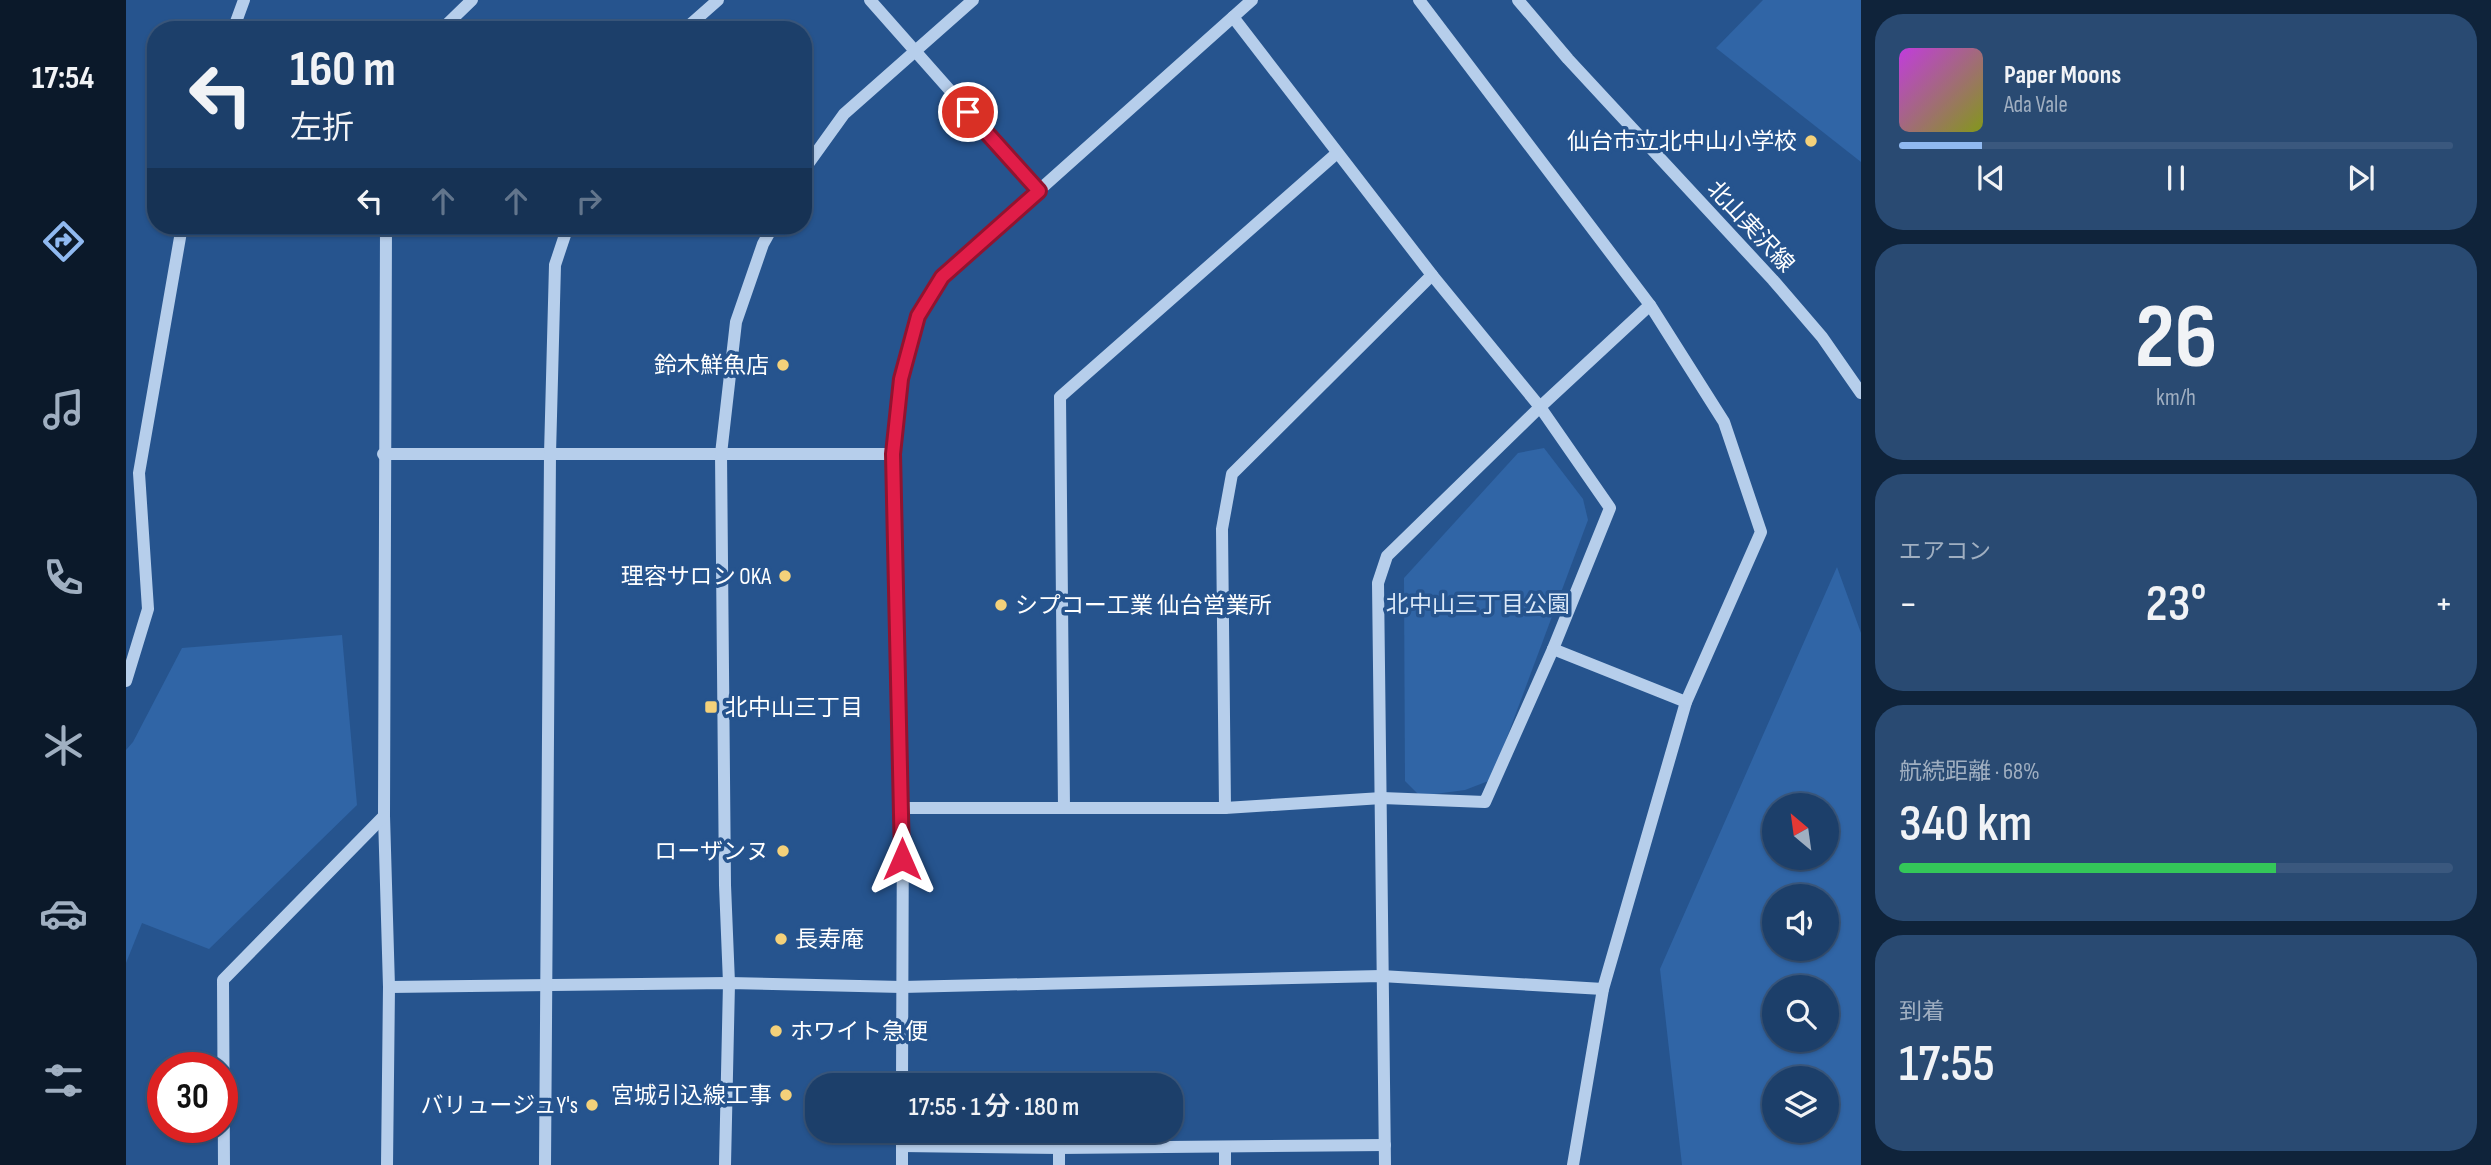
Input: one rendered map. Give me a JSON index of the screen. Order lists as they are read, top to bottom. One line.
{"streets":{"street":["北山実沢線"]},"parks":["北中山三丁目公園"],"places":{"other":["仙台市立北中山小学校","鈴木鮮魚店","理容サロン OKA","シプコー工業 仙台営業所","ローザンヌ","長寿庵","ホワイト急便","宮城引込線工事","バリュージュY's"],"transit":["北中山三丁目"]},"north":"top left","page":{"tabs":"17:54","turn":["160 m","左折"],"song":["Paper Moons","Ada Vale"],"tile":[["26","km/h"],"エアコン",["航続距離 · 68%","340 km"],["到着","17:55"]],"heat":["−","23°","+"],"limit":"30","trip":"17:55 · 1 分 · 180 m"}}
